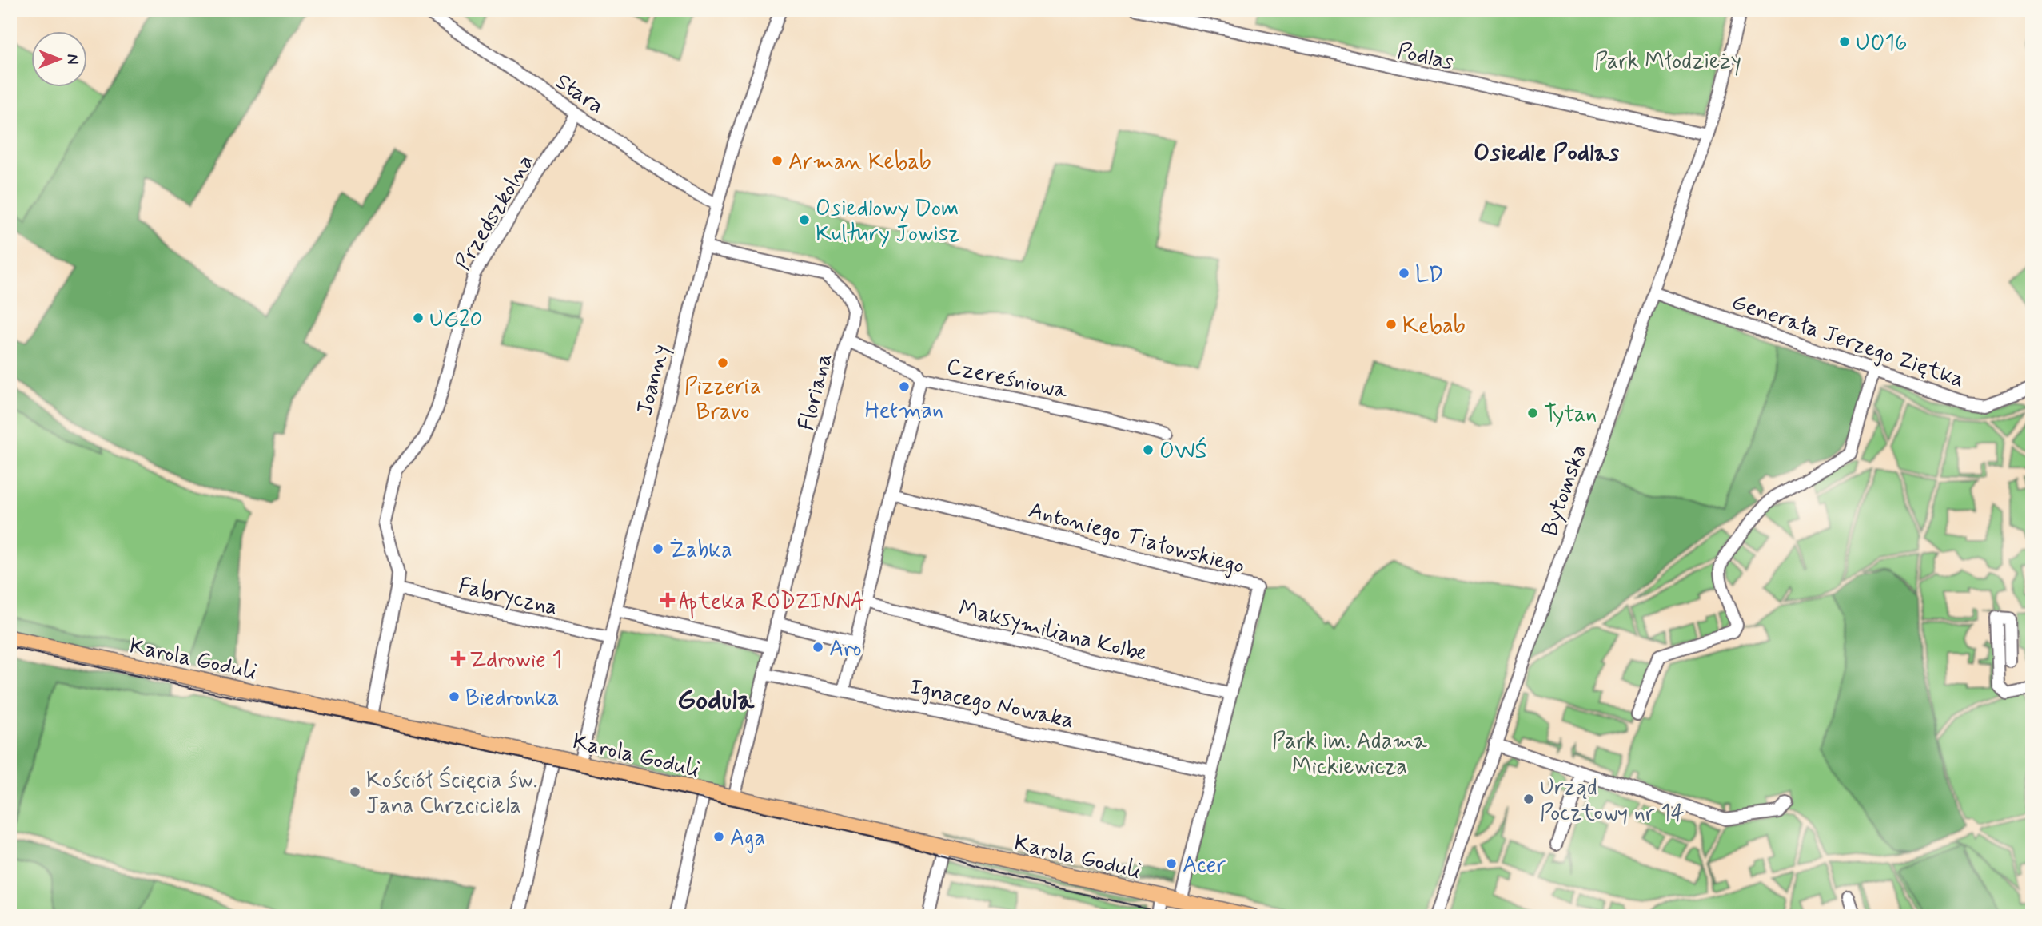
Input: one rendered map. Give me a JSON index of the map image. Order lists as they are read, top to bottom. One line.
{"streets":{"main road":["Karola Goduli"],"street":["Podlas","Stara","Przedszkolna","Generała Jerzego Ziętka","Czereśniowa","Joanny","Floriana","Bytomska","Antoniego Tiałowskiego","Fabryczna","Maksymiliana Kolbe","Ignacego Nowaka"]},"crossings":[["Podlas","Bytomska"],["Stara","Przedszkolna"],["Stara","Joanny"],["Przedszkolna","Fabryczna"],["Przedszkolna","Karola Goduli"],["Generała Jerzego Ziętka","Bytomska"],["Czereśniowa","Floriana"],["Joanny","Floriana"],["Joanny","Fabryczna"],["Joanny","Karola Goduli"],["Floriana","Karola Goduli"],["Floriana","Ignacego Nowaka"],["Antoniego Tiałowskiego","Maksymiliana Kolbe"],["Antoniego Tiałowskiego","Karola Goduli"],["Antoniego Tiałowskiego","Ignacego Nowaka"]],"districts":["Osiedle Podlas","Godula"],"parks":["Park Młodzieży","Park im. Adama Mickiewicza"],"places":{"other":["UO16","Arman Kebab","Osiedlowy Dom Kultury Jowisz","LD","UG20","Kebab","Pizzeria Bravo","Hetman","Tytan","OWŚ","Żabka","Aro","Biedronka","Kościół Ścięcia św. Jana Chrzciciela","Urząd Pocztowy nr 14","Aga","Acer"],"health":["Apteka RODZINNA","Zdrowie 1"]},"north":"right"}
